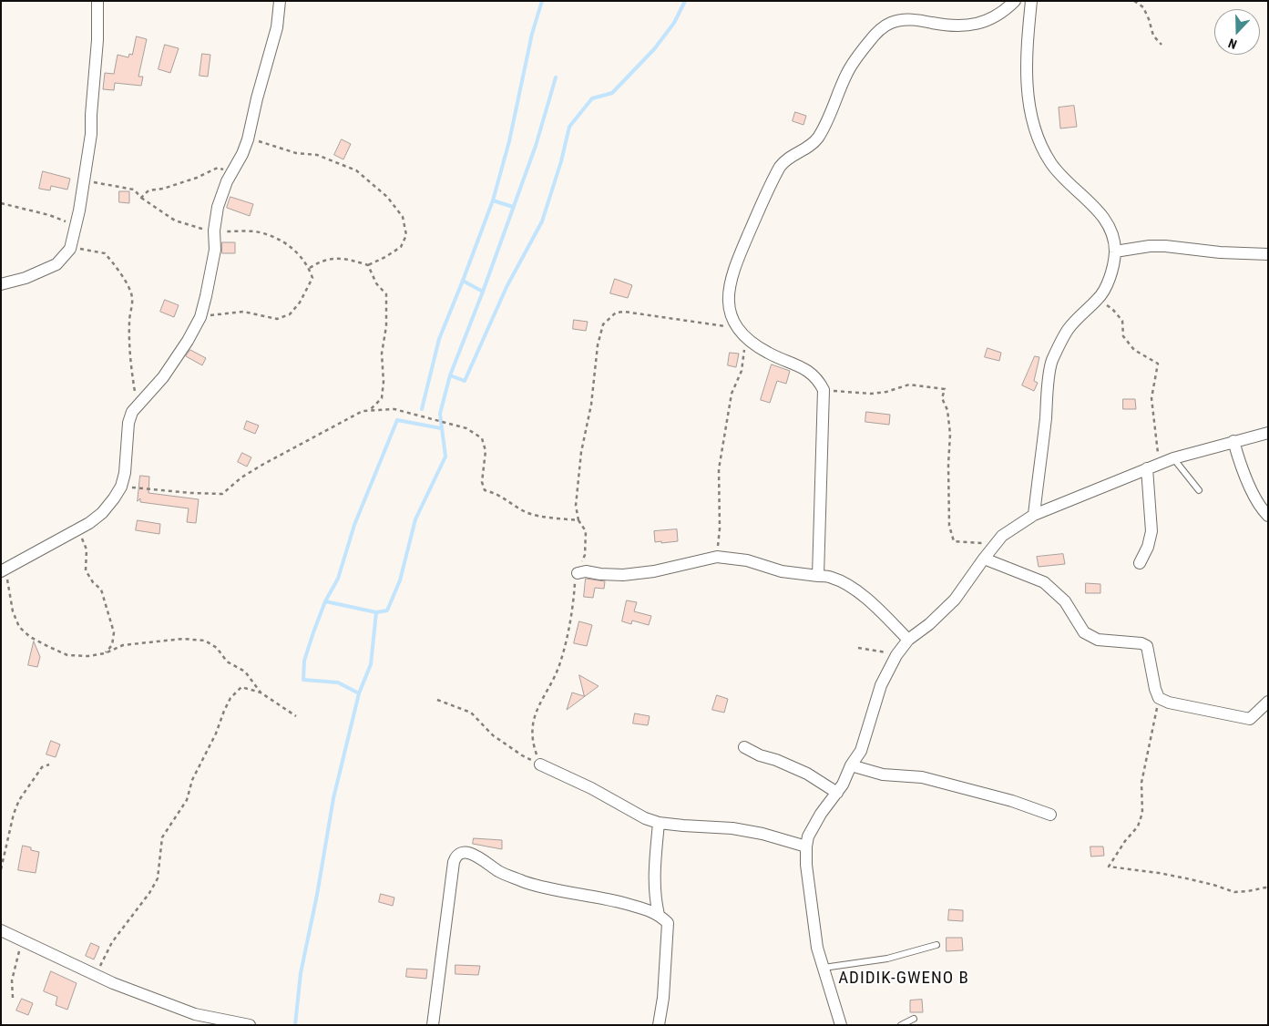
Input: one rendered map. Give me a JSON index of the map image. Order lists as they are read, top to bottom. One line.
{"districts":["ADIDIK-GWENO B"],"north":"bottom"}
